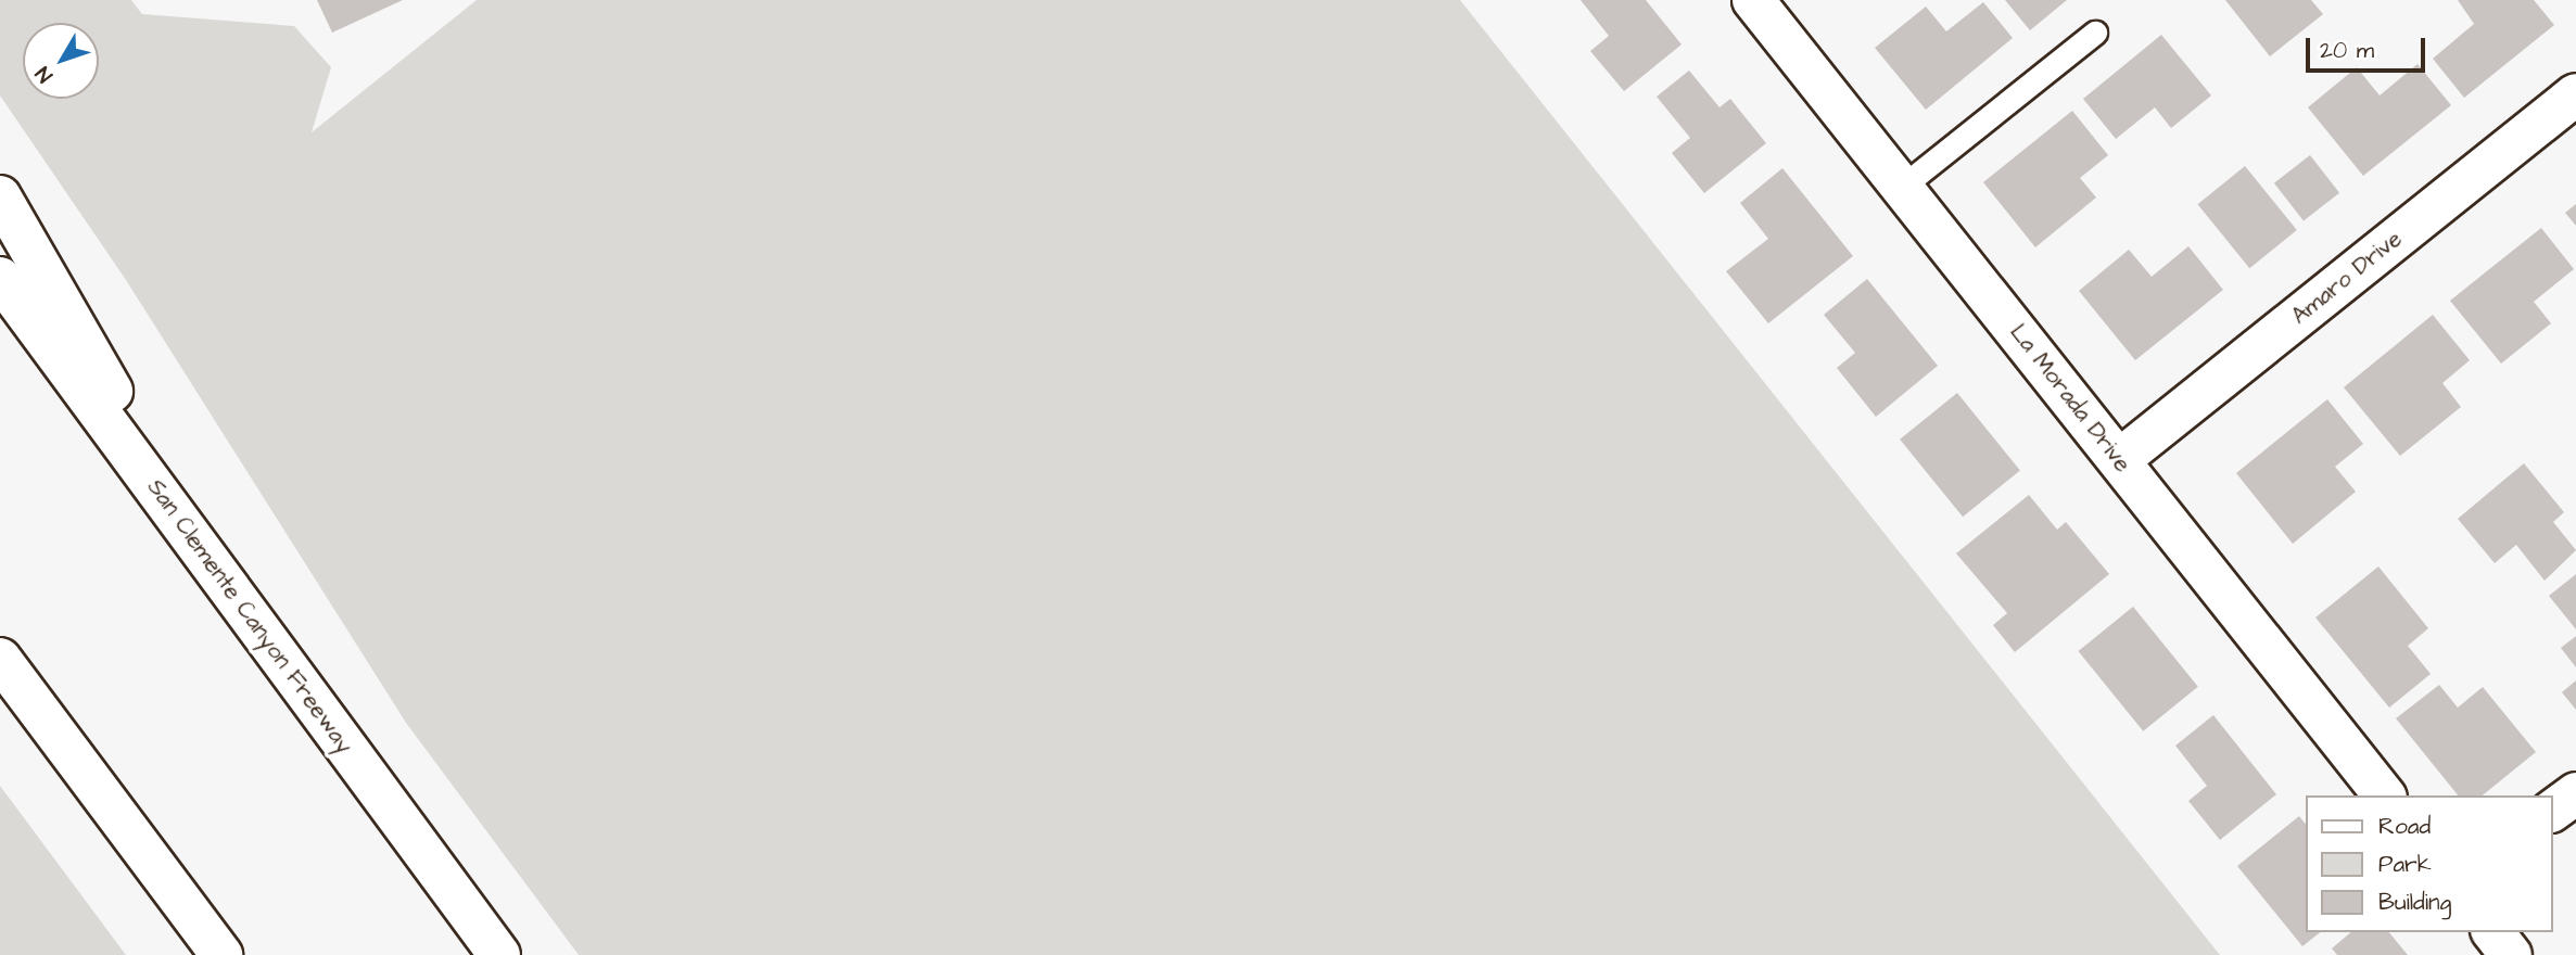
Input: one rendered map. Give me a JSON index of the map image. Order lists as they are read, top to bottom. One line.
{"streets":{"main road":["Amaro Drive","La Morada Drive","San Clemente Canyon Freeway"]},"crossings":[["Amaro Drive","La Morada Drive"]],"legend":["Road","Park","Building"],"scale_bar":"20 m","north":"bottom left"}
